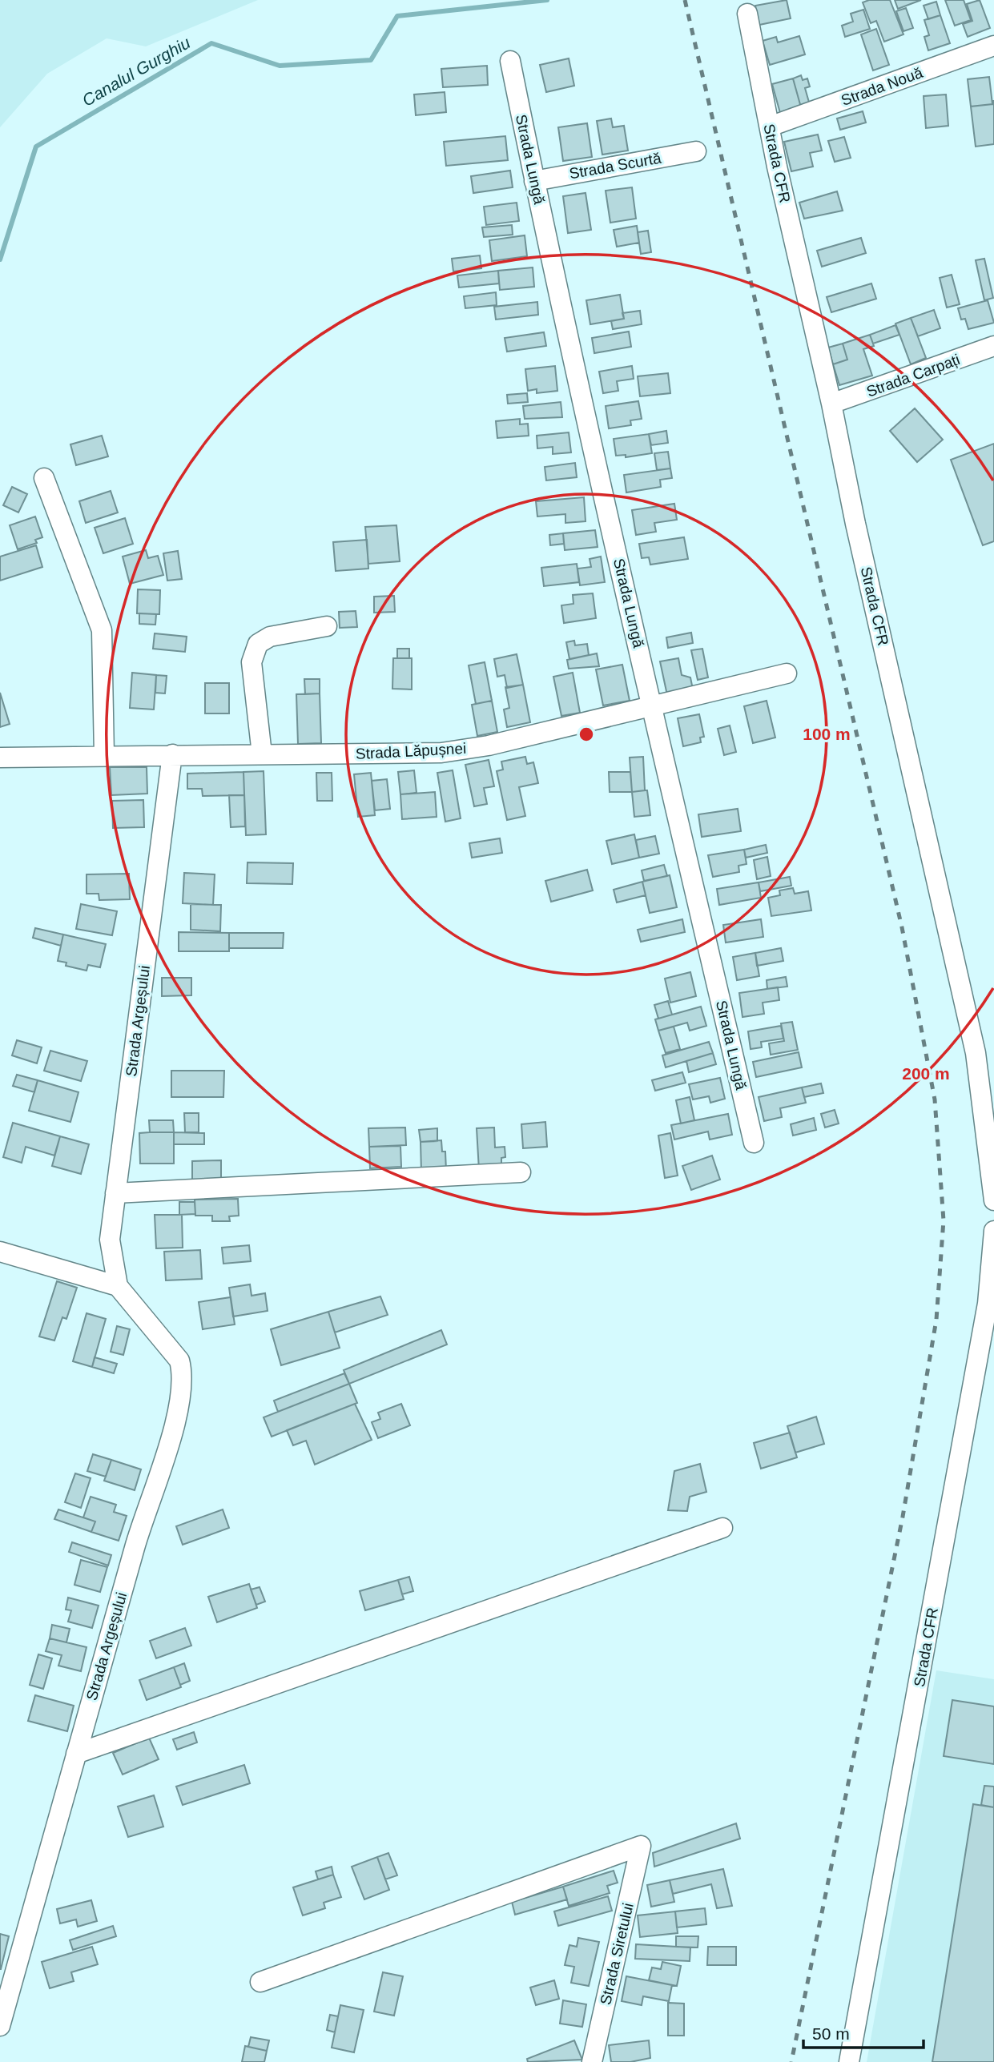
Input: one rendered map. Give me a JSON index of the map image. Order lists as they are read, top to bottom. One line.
{"streets":{"street":["Strada Nouă","Strada Lungă","Strada CFR","Strada Scurtă","Strada Carpați","Strada Lăpușnei","Strada Argeșului","Strada Siretului"]},"crossings":[["Strada Nouă","Strada CFR"],["Strada Lungă","Strada Scurtă"],["Strada Lungă","Strada Lăpușnei"],["Strada CFR","Strada Carpați"],["Strada Lăpușnei","Strada Argeșului"]],"water":["Canalul Gurghiu"],"scale_bar":"50 m","rings":["100 m","200 m"]}
